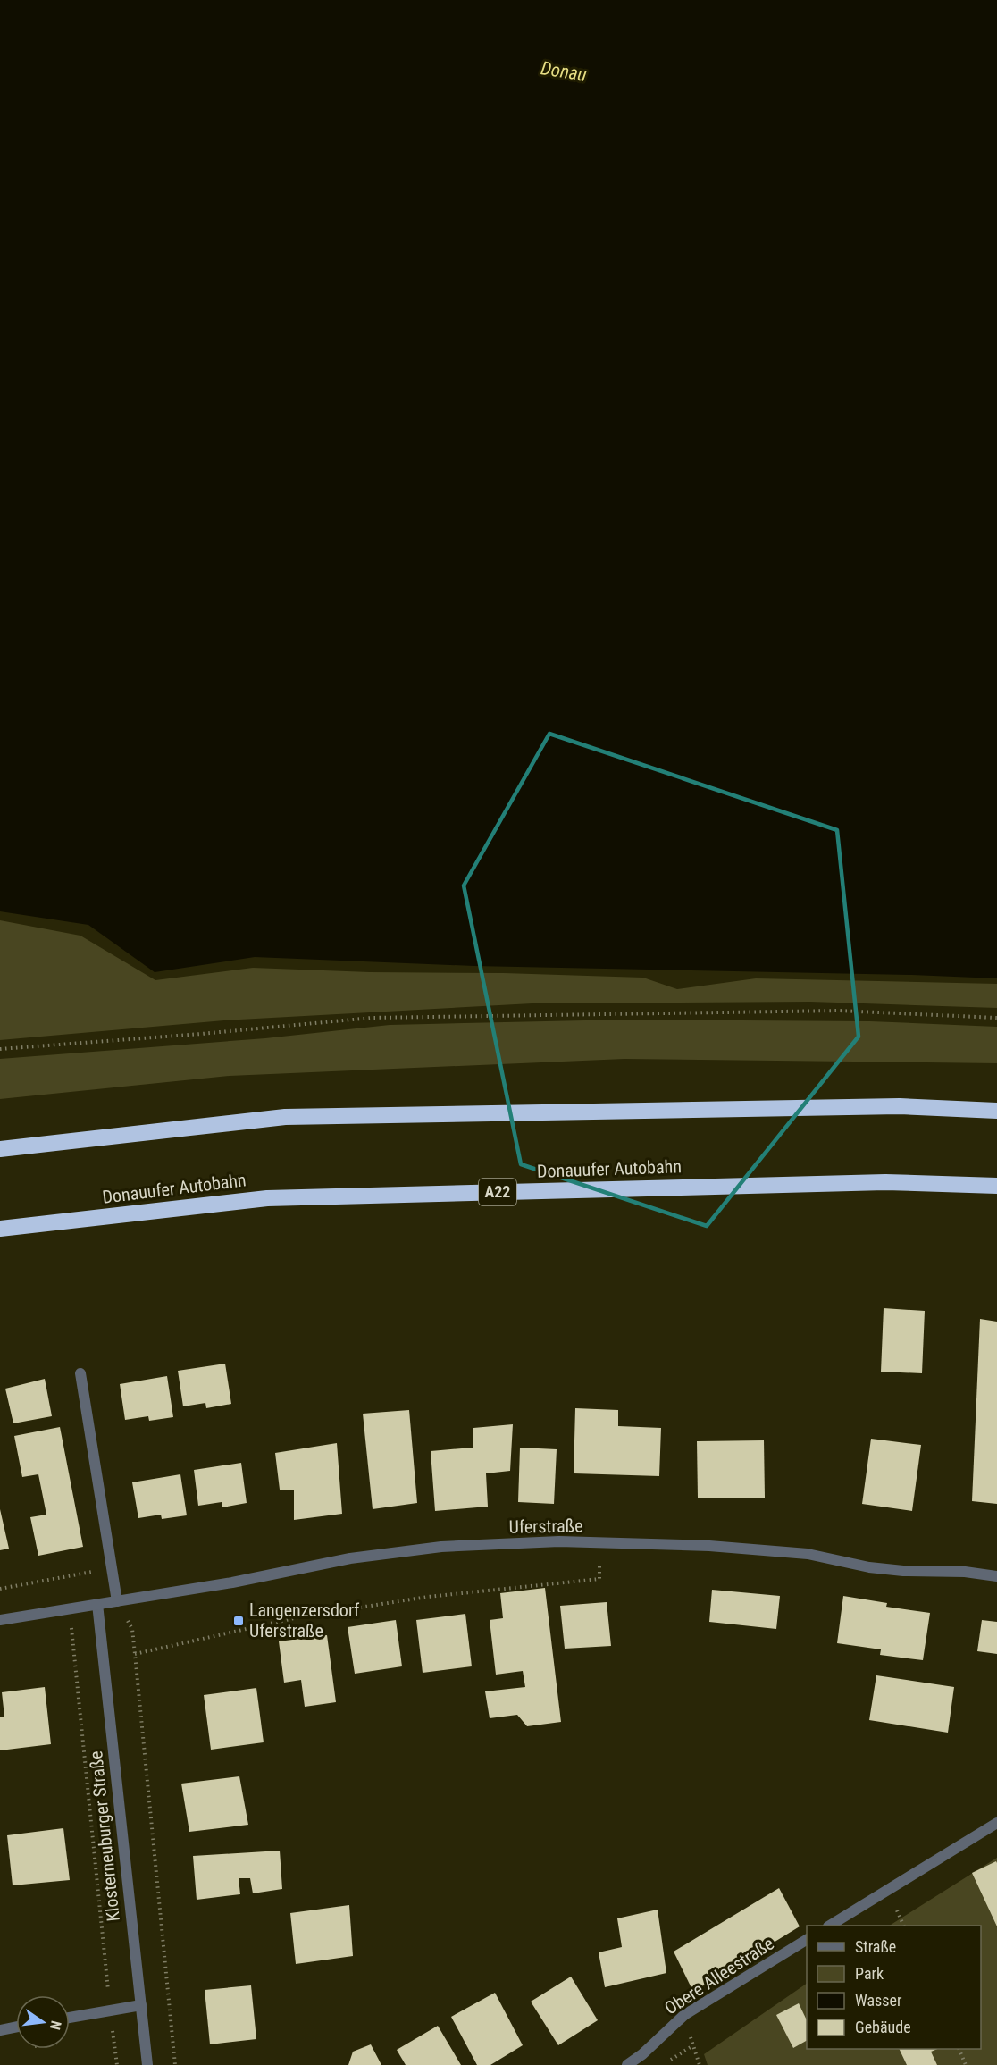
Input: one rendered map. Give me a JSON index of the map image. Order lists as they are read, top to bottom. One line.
{"streets":{"highway":["Donauufer Autobahn","A22"],"street":["Uferstraße","Klosterneuburger Straße","Obere Alleestraße"]},"crossings":[["Uferstraße","Klosterneuburger Straße"]],"water":["Donau"],"places":{"transit":["Langenzersdorf Uferstraße"]},"legend":["Straße","Park","Wasser","Gebäude"],"north":"right"}
